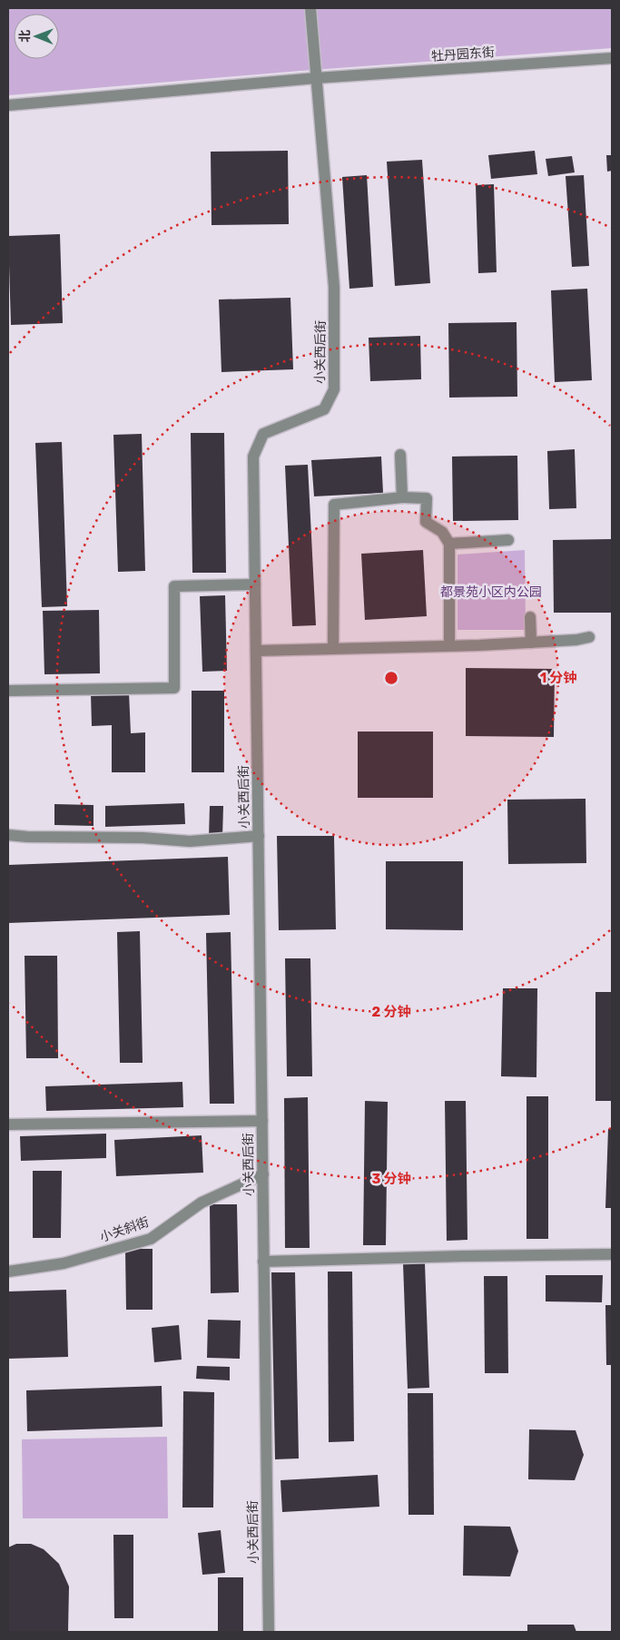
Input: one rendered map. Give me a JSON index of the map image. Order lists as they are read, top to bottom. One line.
{"streets":{"street":["牡丹园东街","小关西后街","小关斜街"]},"crossings":[["牡丹园东街","小关西后街"],["小关西后街","小关斜街"]],"parks":["都景苑小区内公园"],"north":"left","rings":["1 分钟","2 分钟","3 分钟"]}
